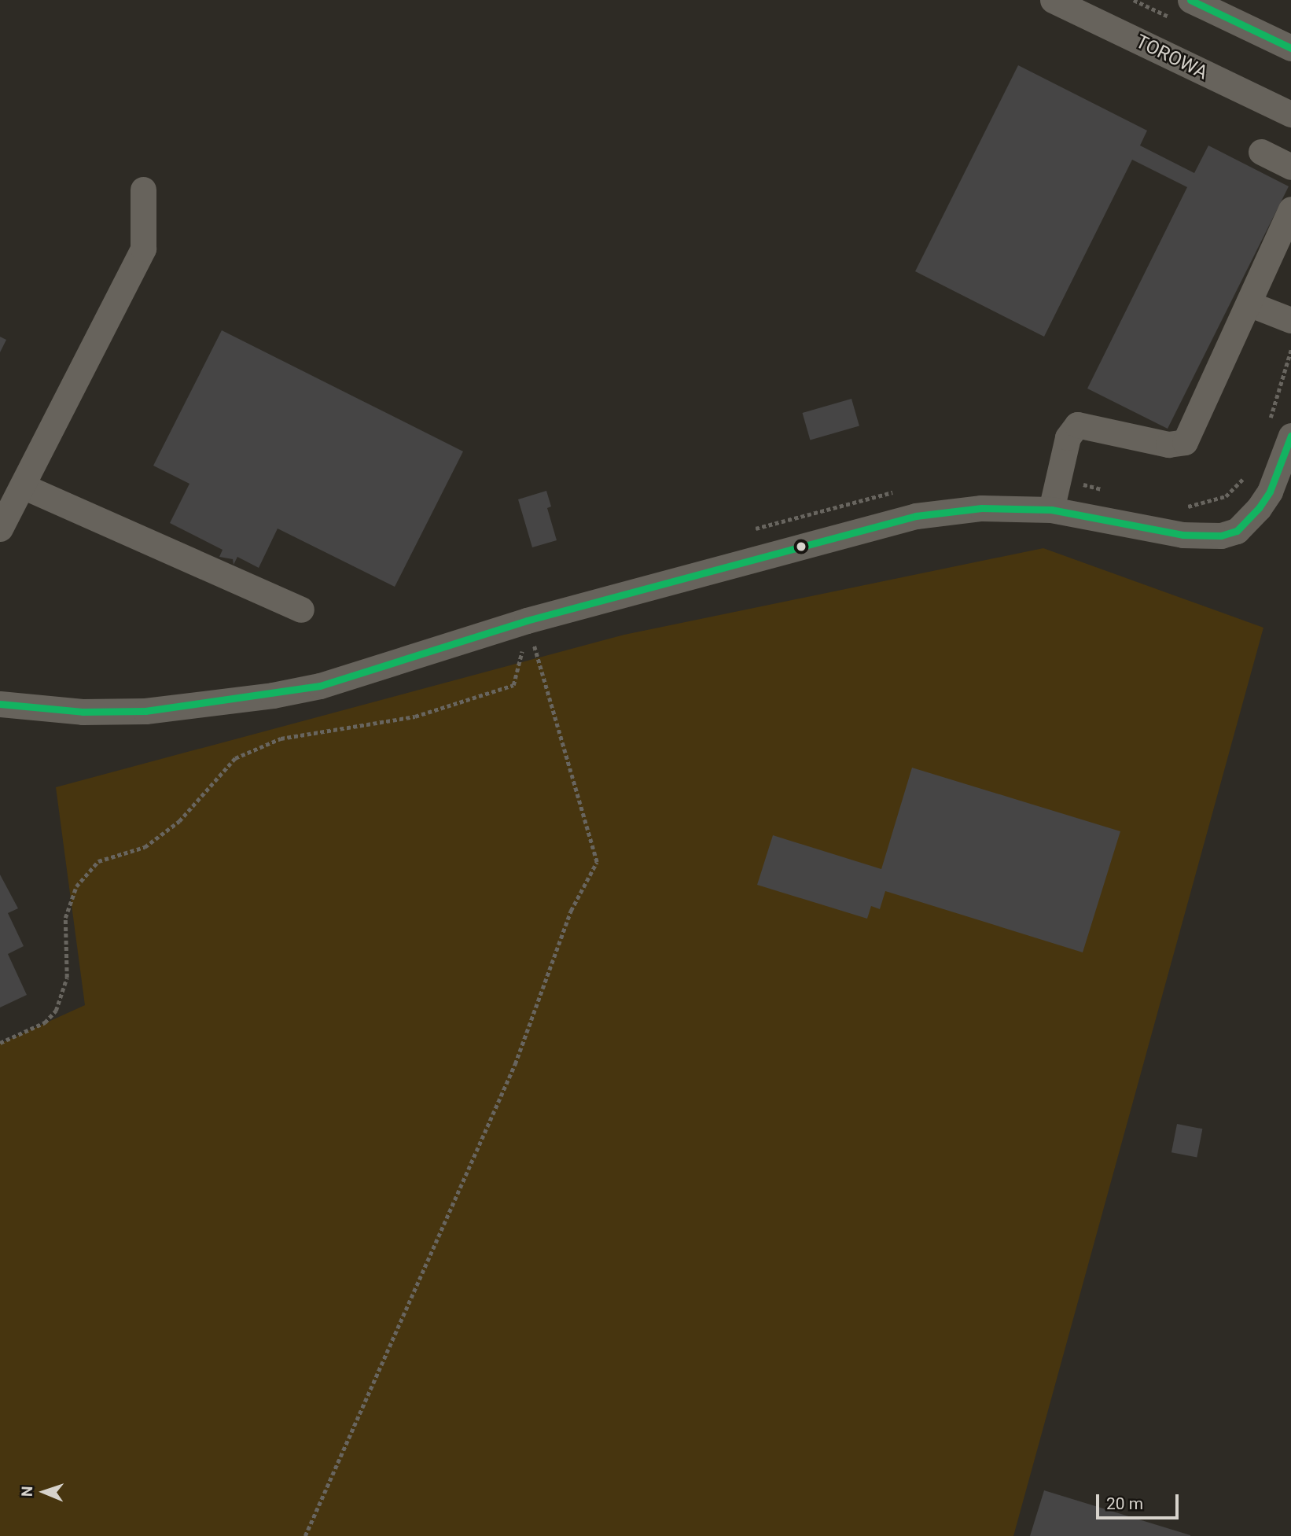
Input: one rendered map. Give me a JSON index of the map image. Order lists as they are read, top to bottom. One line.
{"streets":{"street":["TOROWA"]},"scale_bar":"20 m","north":"left"}
